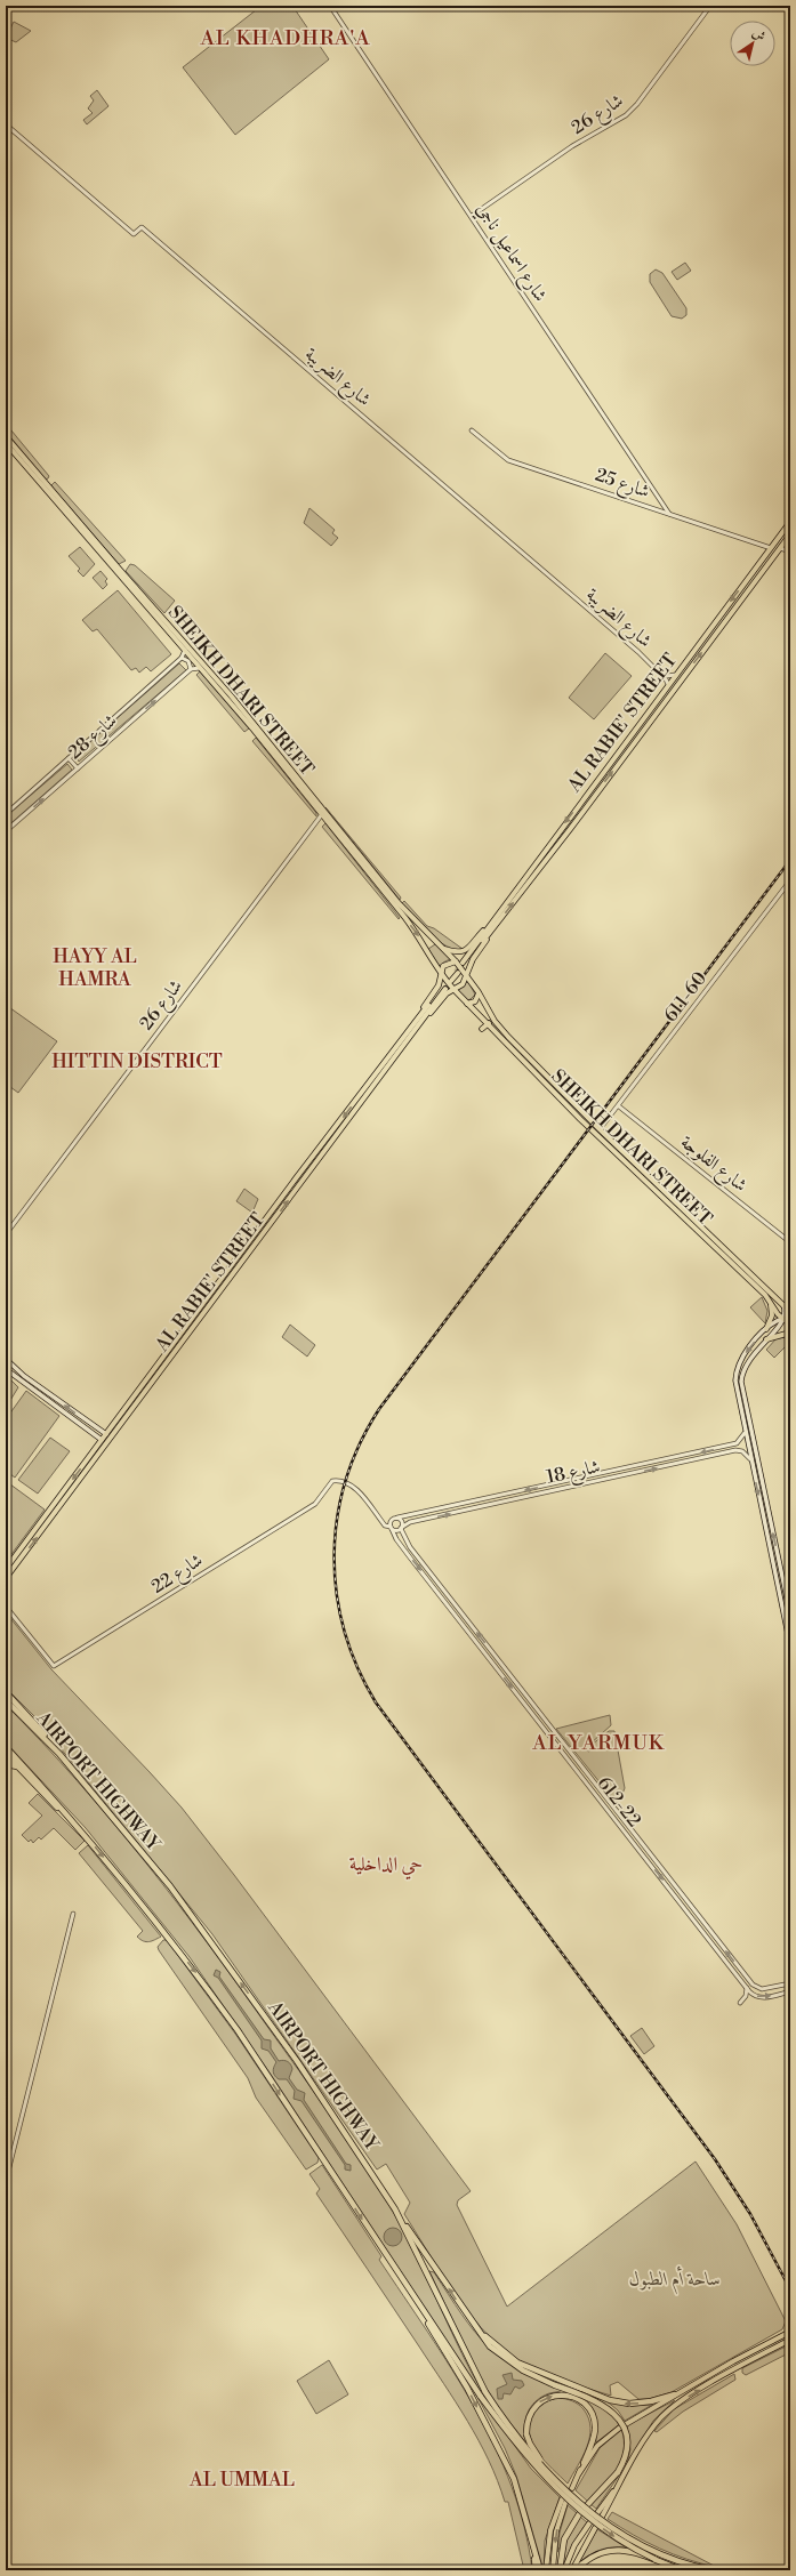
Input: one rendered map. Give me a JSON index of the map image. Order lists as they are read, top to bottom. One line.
{"streets":{"highway":["AIRPORT HIGHWAY"],"main road":["SHEIKH DHARI STREET","AL RABIE' STREET"],"street":["شارع 26","شارع اسماعيل ناجي","شارع الضريبة","شارع 25","شارع 28","611-60","شارع الفلوجة","شارع 18","شارع 22","612-22"]},"crossings":[["شارع 26","شارع اسماعيل ناجي"],["شارع 26","SHEIKH DHARI STREET"],["شارع اسماعيل ناجي","شارع 25"],["شارع الضريبة","AL RABIE' STREET"],["شارع 25","AL RABIE' STREET"],["SHEIKH DHARI STREET","شارع 28"],["SHEIKH DHARI STREET","611-60"],["611-60","شارع الفلوجة"],["شارع 18","612-22"],["شارع 22","612-22"]],"districts":["AL KHADHRA'A","HAYY AL HAMRA","HITTIN DISTRICT","AL YARMUK","حي الداخلية","AL UMMAL"],"parks":["ساحة أم الطبول"],"north":"top right"}
